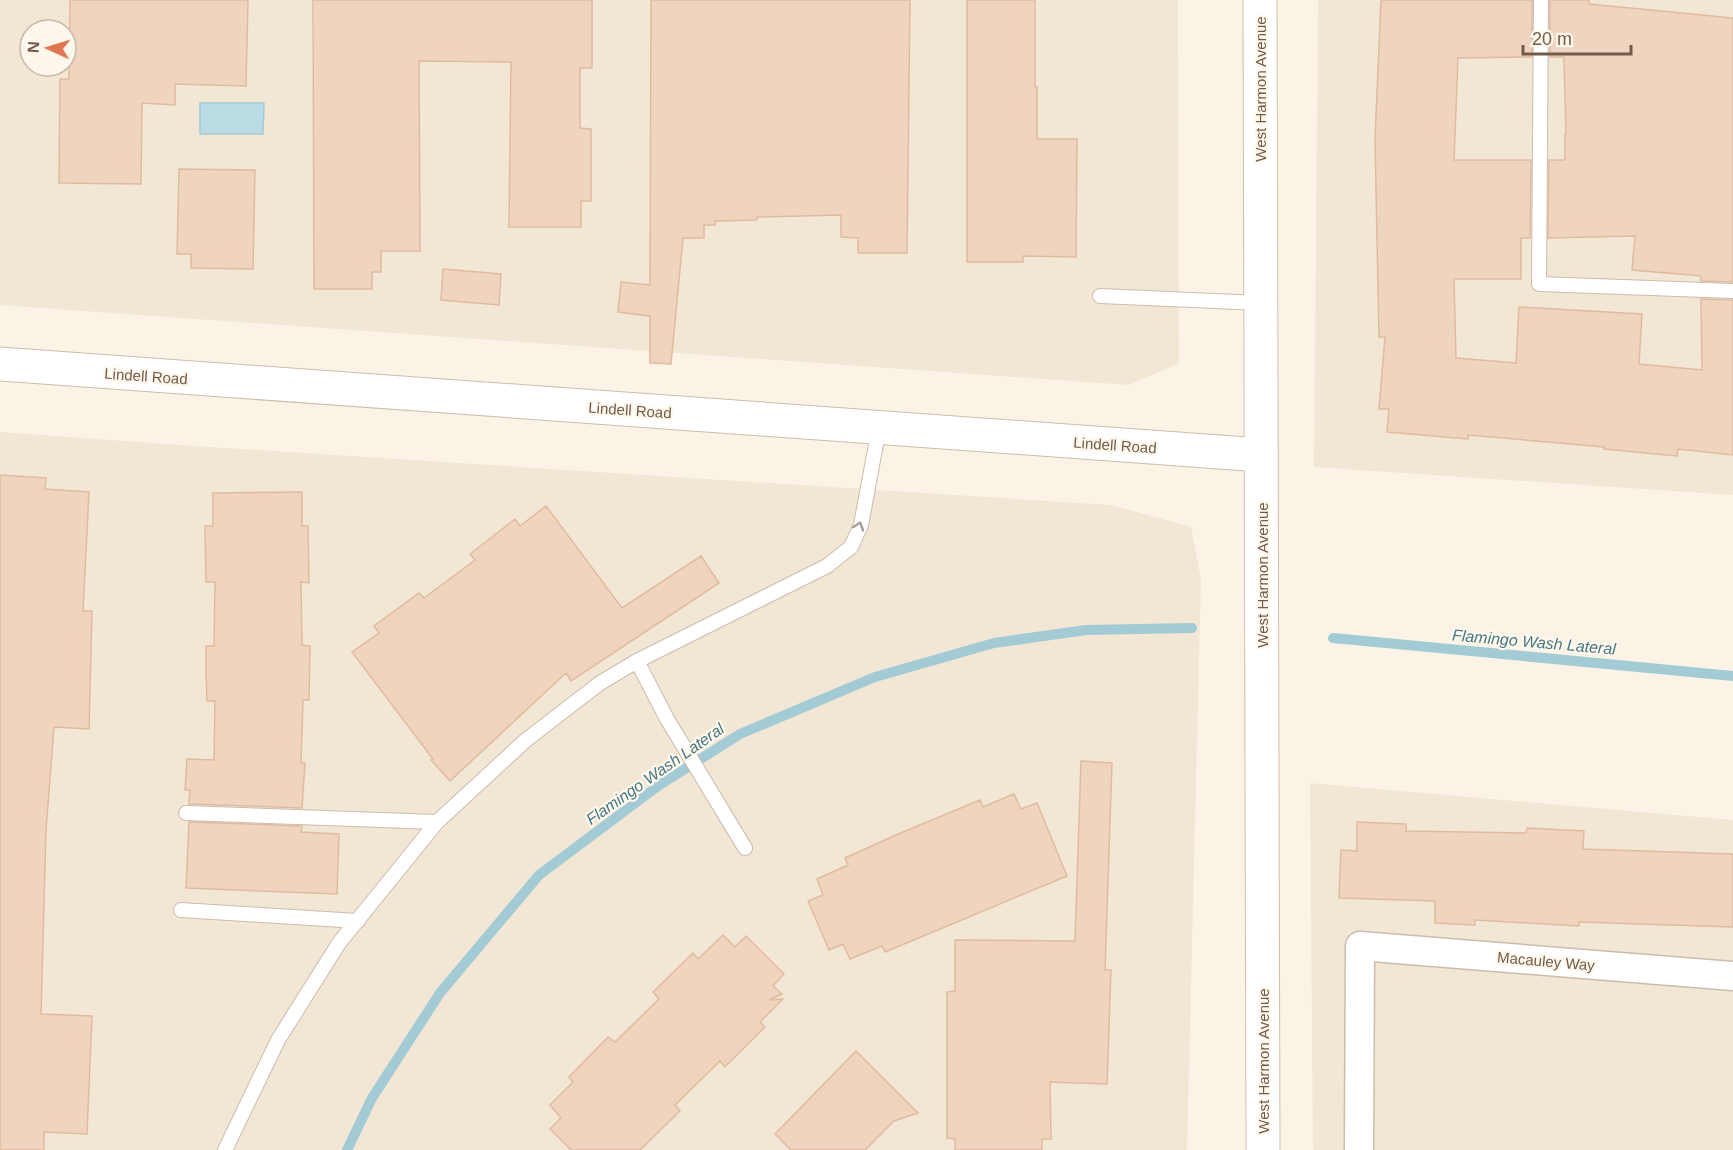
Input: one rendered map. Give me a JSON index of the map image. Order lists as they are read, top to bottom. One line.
{"streets":{"street":["West Harmon Avenue","Lindell Road","Macauley Way"]},"crossings":[["West Harmon Avenue","Lindell Road"]],"water":["Flamingo Wash Lateral"],"scale_bar":"20 m","north":"left"}
